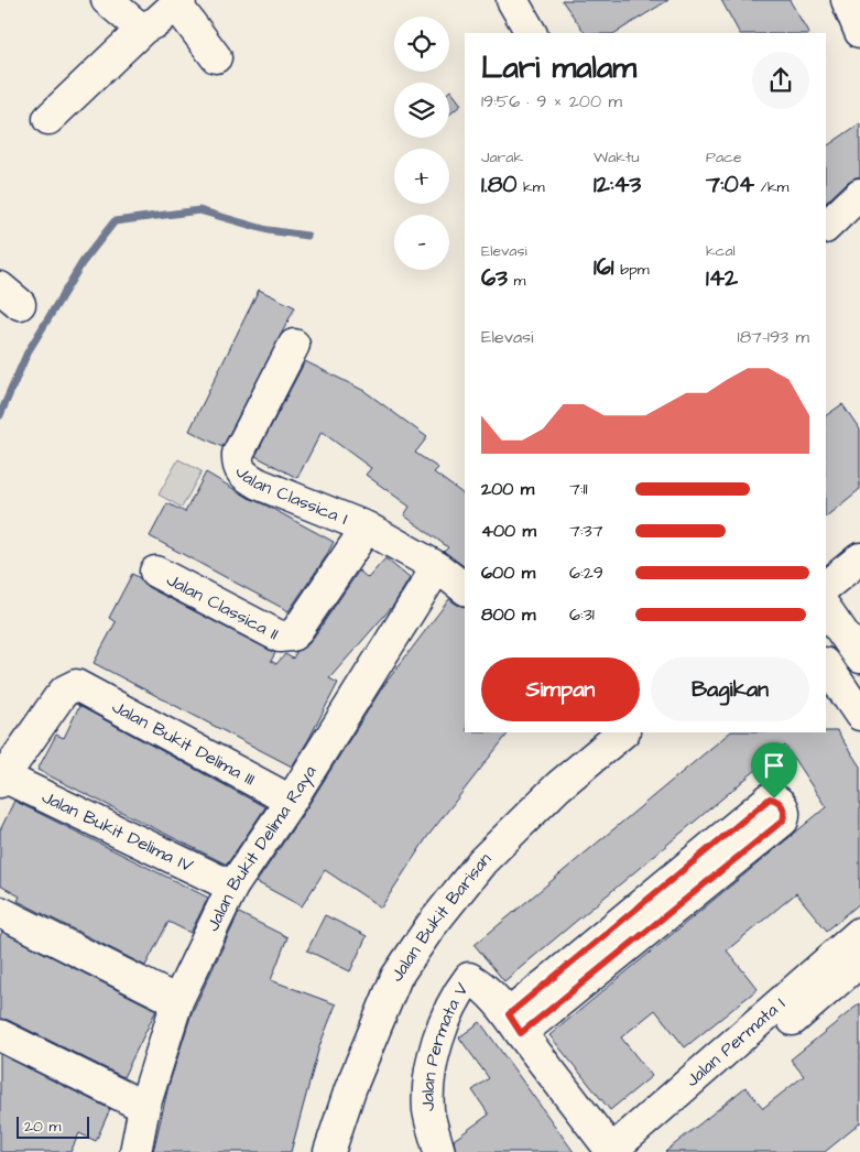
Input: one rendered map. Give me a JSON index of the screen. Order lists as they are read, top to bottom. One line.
{"streets":{"street":["Jalan Classica I","Jalan Classica II","Jalan Bukit Delima III","Jalan Bukit Delima IV","Jalan Bukit Delima Raya","Jalan Bukit Barisan","Jalan Permata I","Jalan Permata V"]},"crossings":[["Jalan Classica I","Jalan Classica II"],["Jalan Classica I","Jalan Bukit Delima Raya"],["Jalan Bukit Delima III","Jalan Bukit Delima IV"],["Jalan Bukit Delima III","Jalan Bukit Delima Raya"],["Jalan Bukit Delima IV","Jalan Bukit Delima Raya"]],"scale_bar":"20 m","page":{"map_buttons":["+","−"],"heading":["Lari malam","19:56 · 9 × 200 m"],"stats":[["Jarak","1.80 km"],["Waktu","12:43"],["Pace","7:04 /km"],["Elevasi","63 m"],["161 bpm"],["kcal","142"]],"chart":["Elevasi","187–193 m"],"list":[{"name":"200 m","note":"7:11"},{"name":"400 m","note":"7:37"},{"name":"600 m","note":"6:29"},{"name":"800 m","note":"6:31"}],"buttons":["Simpan","Bagikan"],"scale":"20 m"}}
